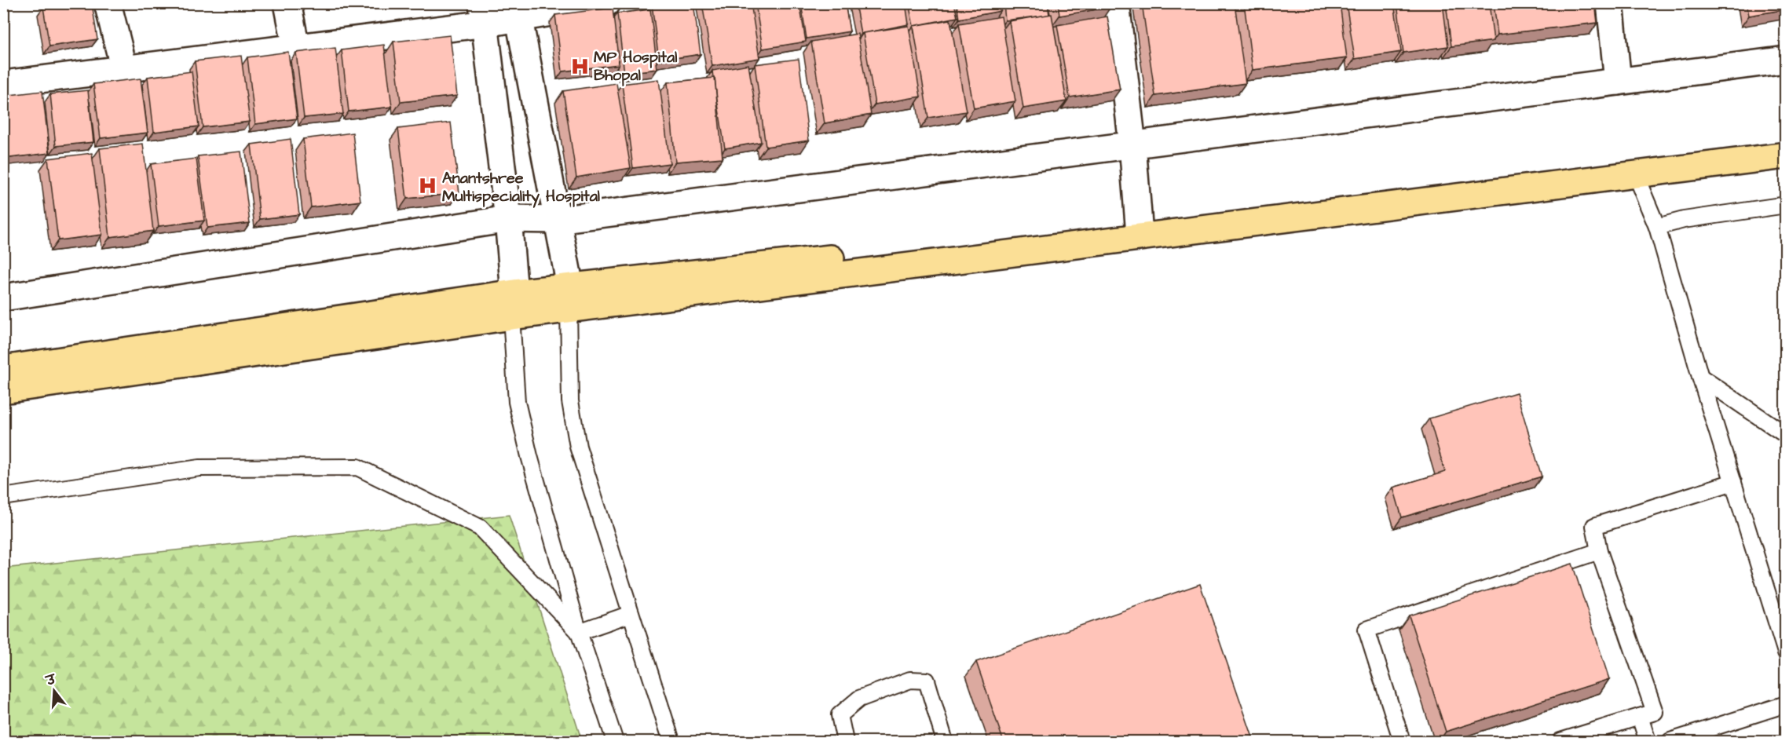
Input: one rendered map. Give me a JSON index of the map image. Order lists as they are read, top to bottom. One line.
{"places":{"hospital":["MP Hospital Bhopal","Anantshree Multispeciality Hospital"]},"north":"top"}
